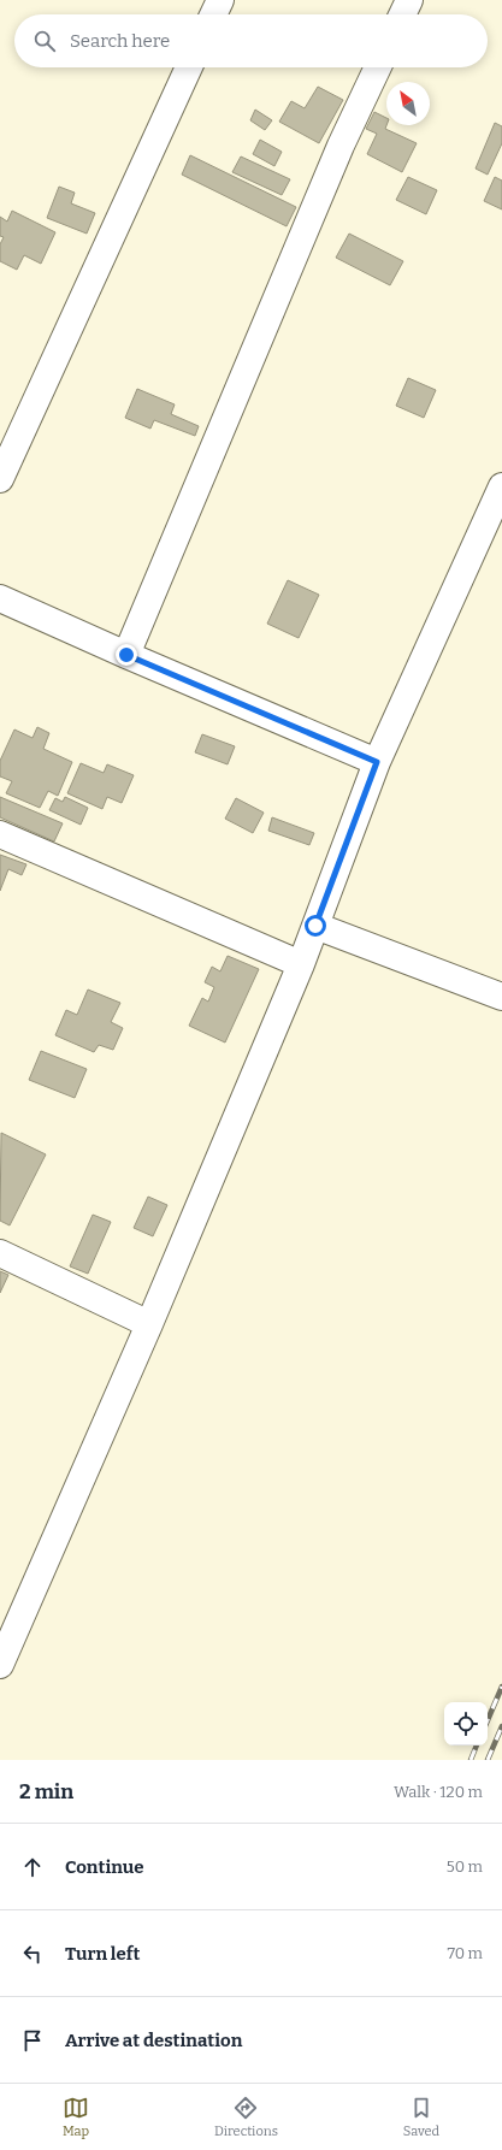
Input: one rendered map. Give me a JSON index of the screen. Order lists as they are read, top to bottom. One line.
{"north":"top left","page":{"search":"Search here","heading":["2 min","Walk · 120 m"],"list":[["Continue","50 m"],["Turn left","70 m"],"Arrive at destination"],"nav":["Map","Directions","Saved"]}}
